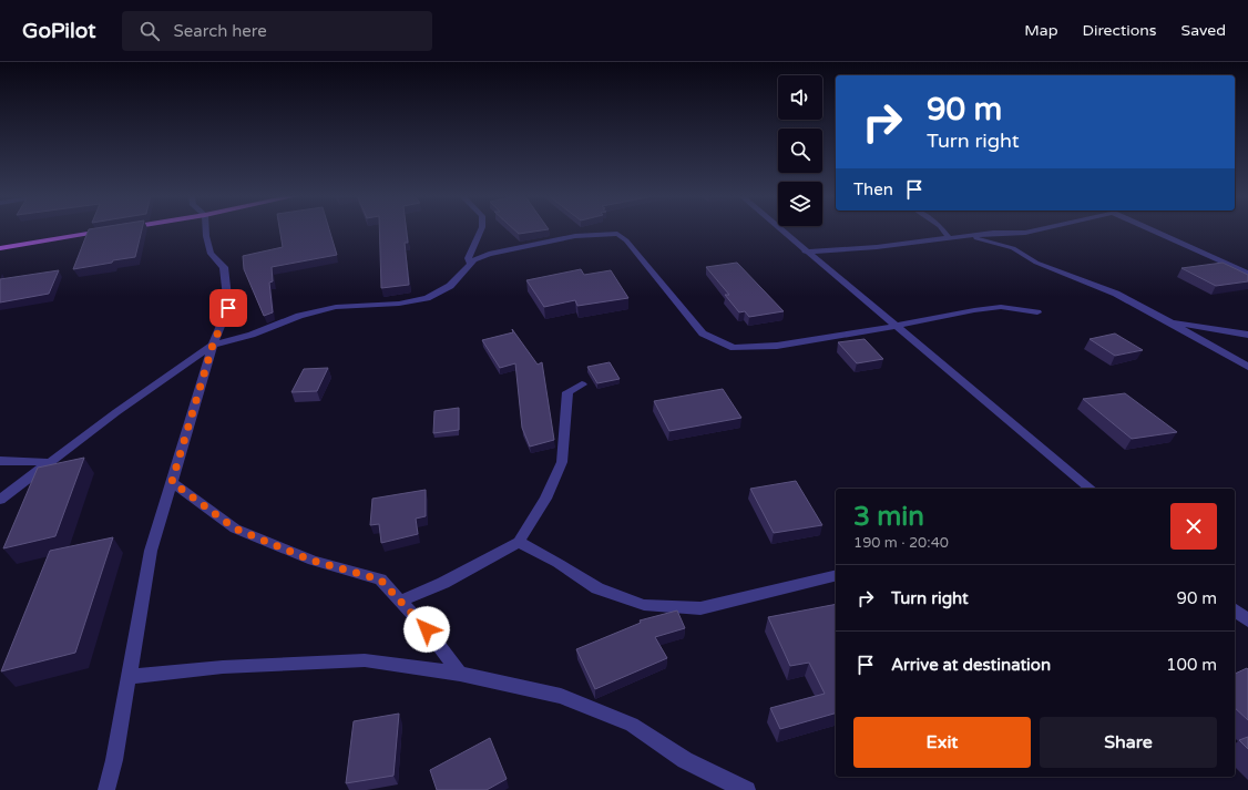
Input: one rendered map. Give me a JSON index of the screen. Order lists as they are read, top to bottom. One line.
{"page":{"header":"GoPilot","search":"Search here","nav":["Map","Directions","Saved"],"turn":["90 m","Turn right"],"then":"Then","heading":["3 min","190 m · 20:40"],"list":[{"name":"Turn right","value":"90 m"},{"name":"Arrive at destination","value":"100 m"}],"buttons":["Exit","Share"]}}
